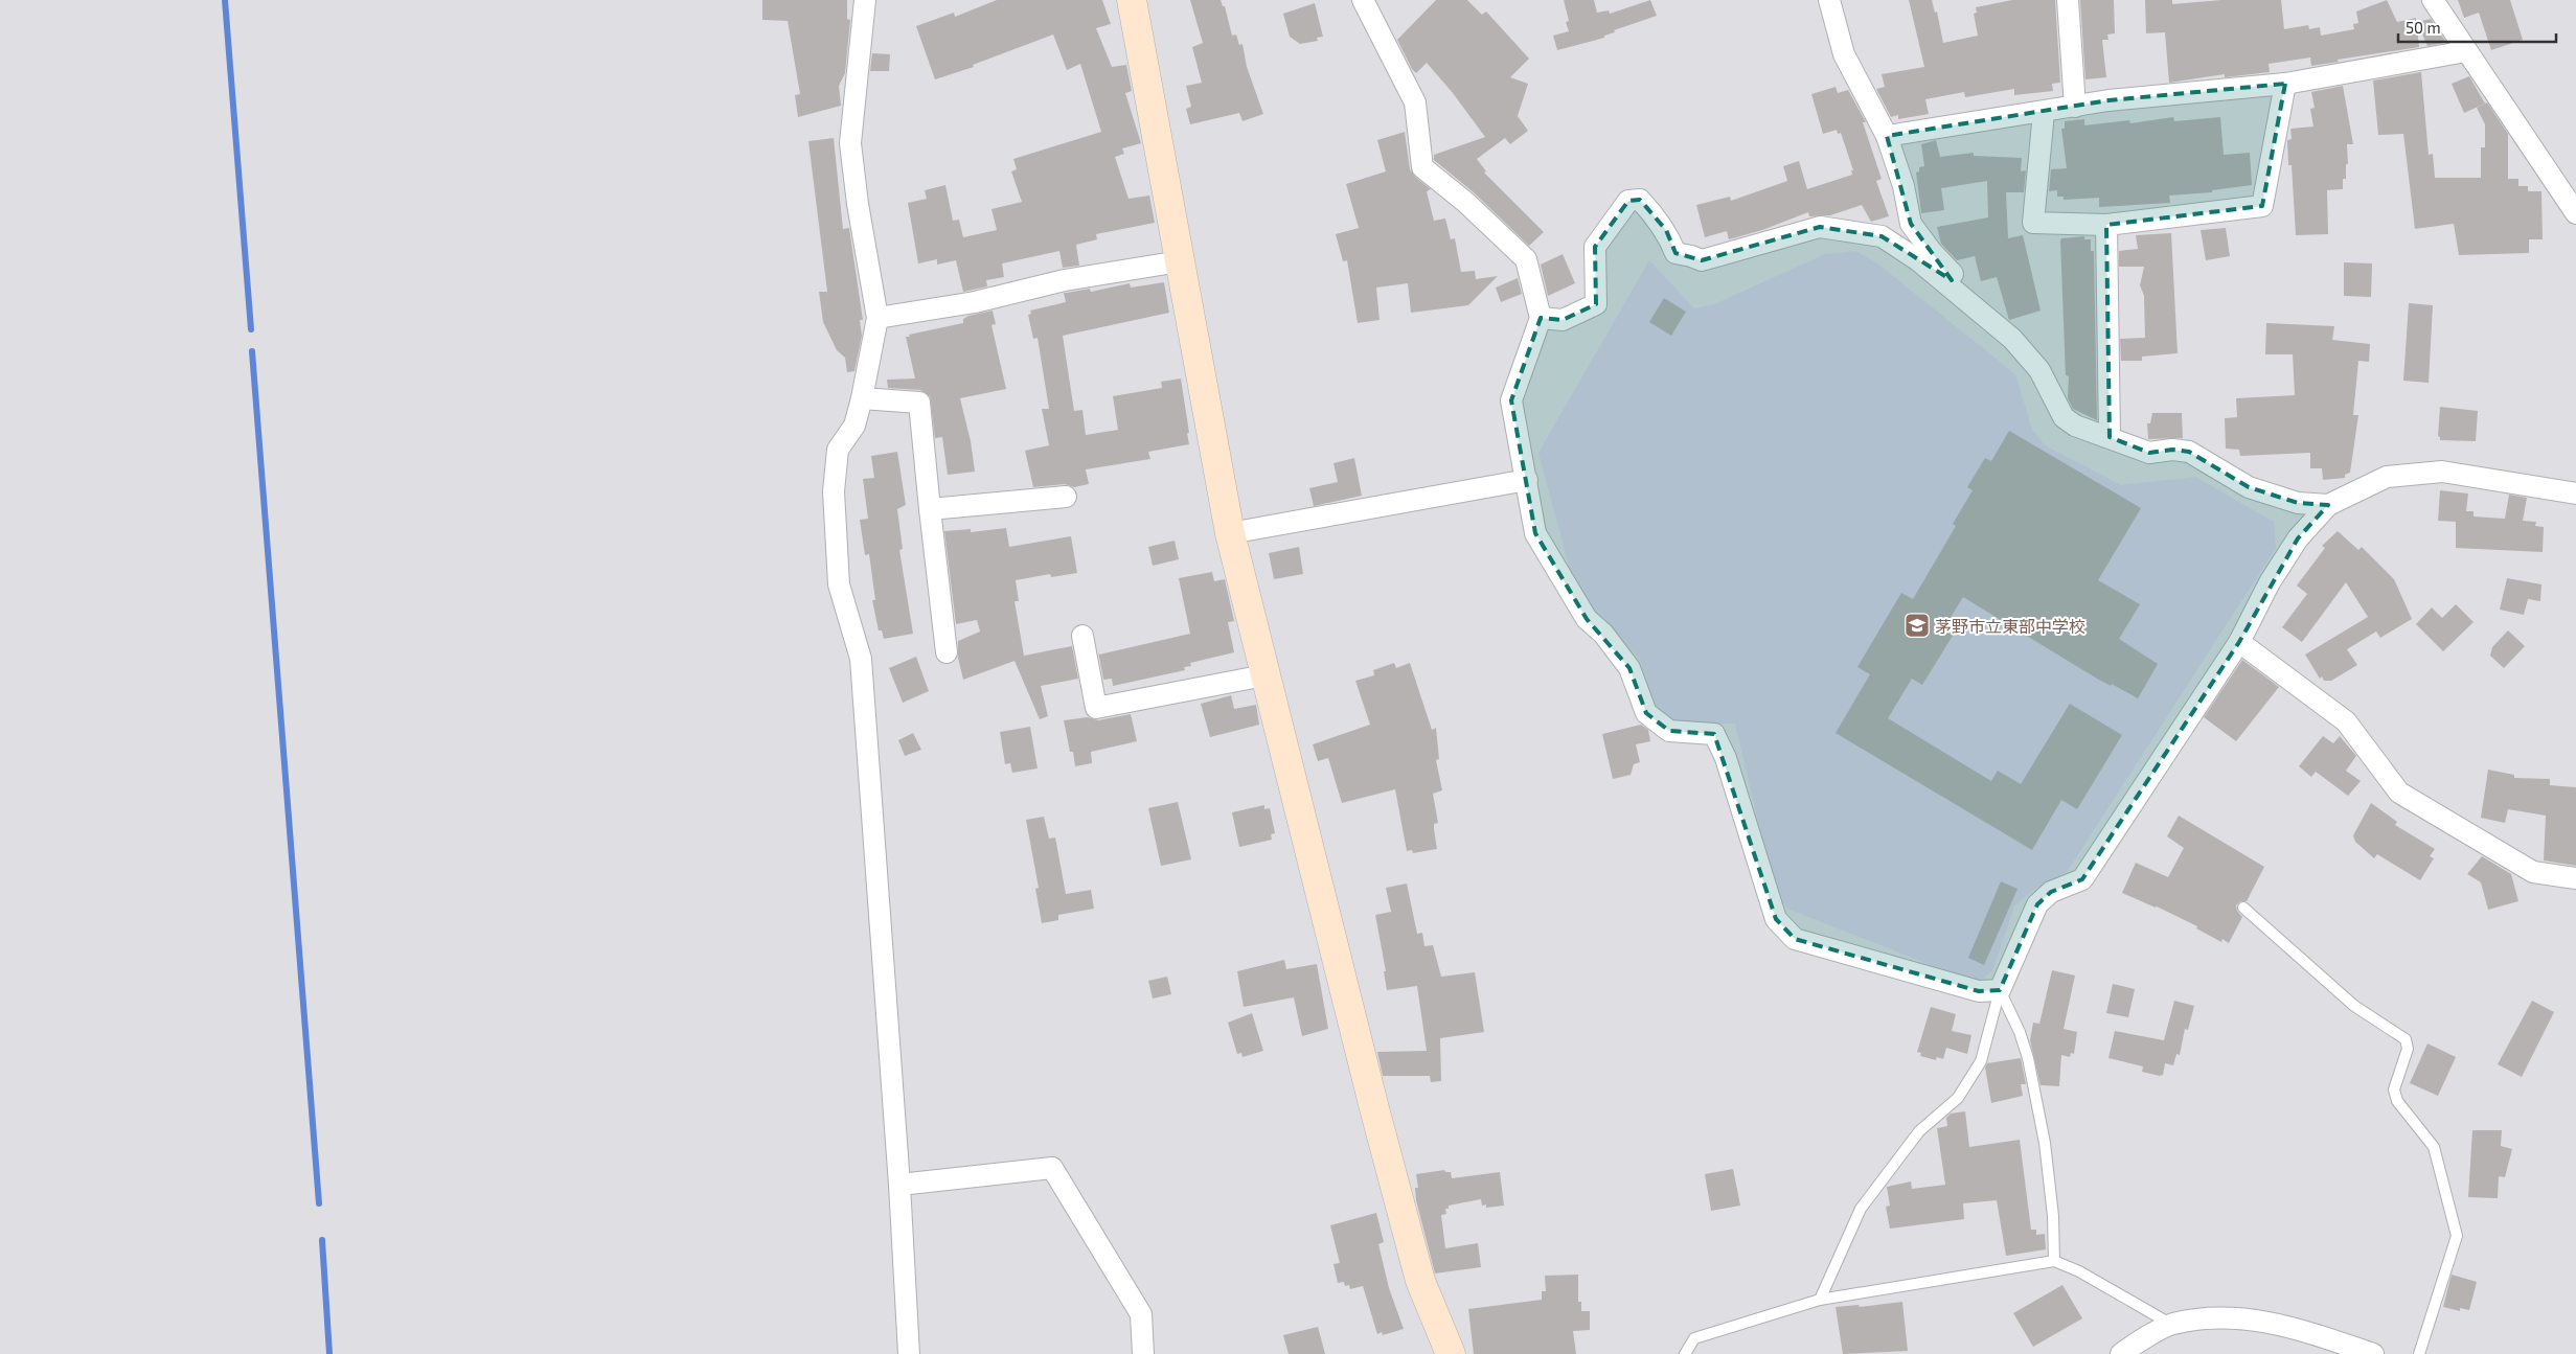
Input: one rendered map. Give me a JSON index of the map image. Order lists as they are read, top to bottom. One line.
{"places":{"school or university":["茅野市立東部中学校"]},"scale_bar":"50 m"}
